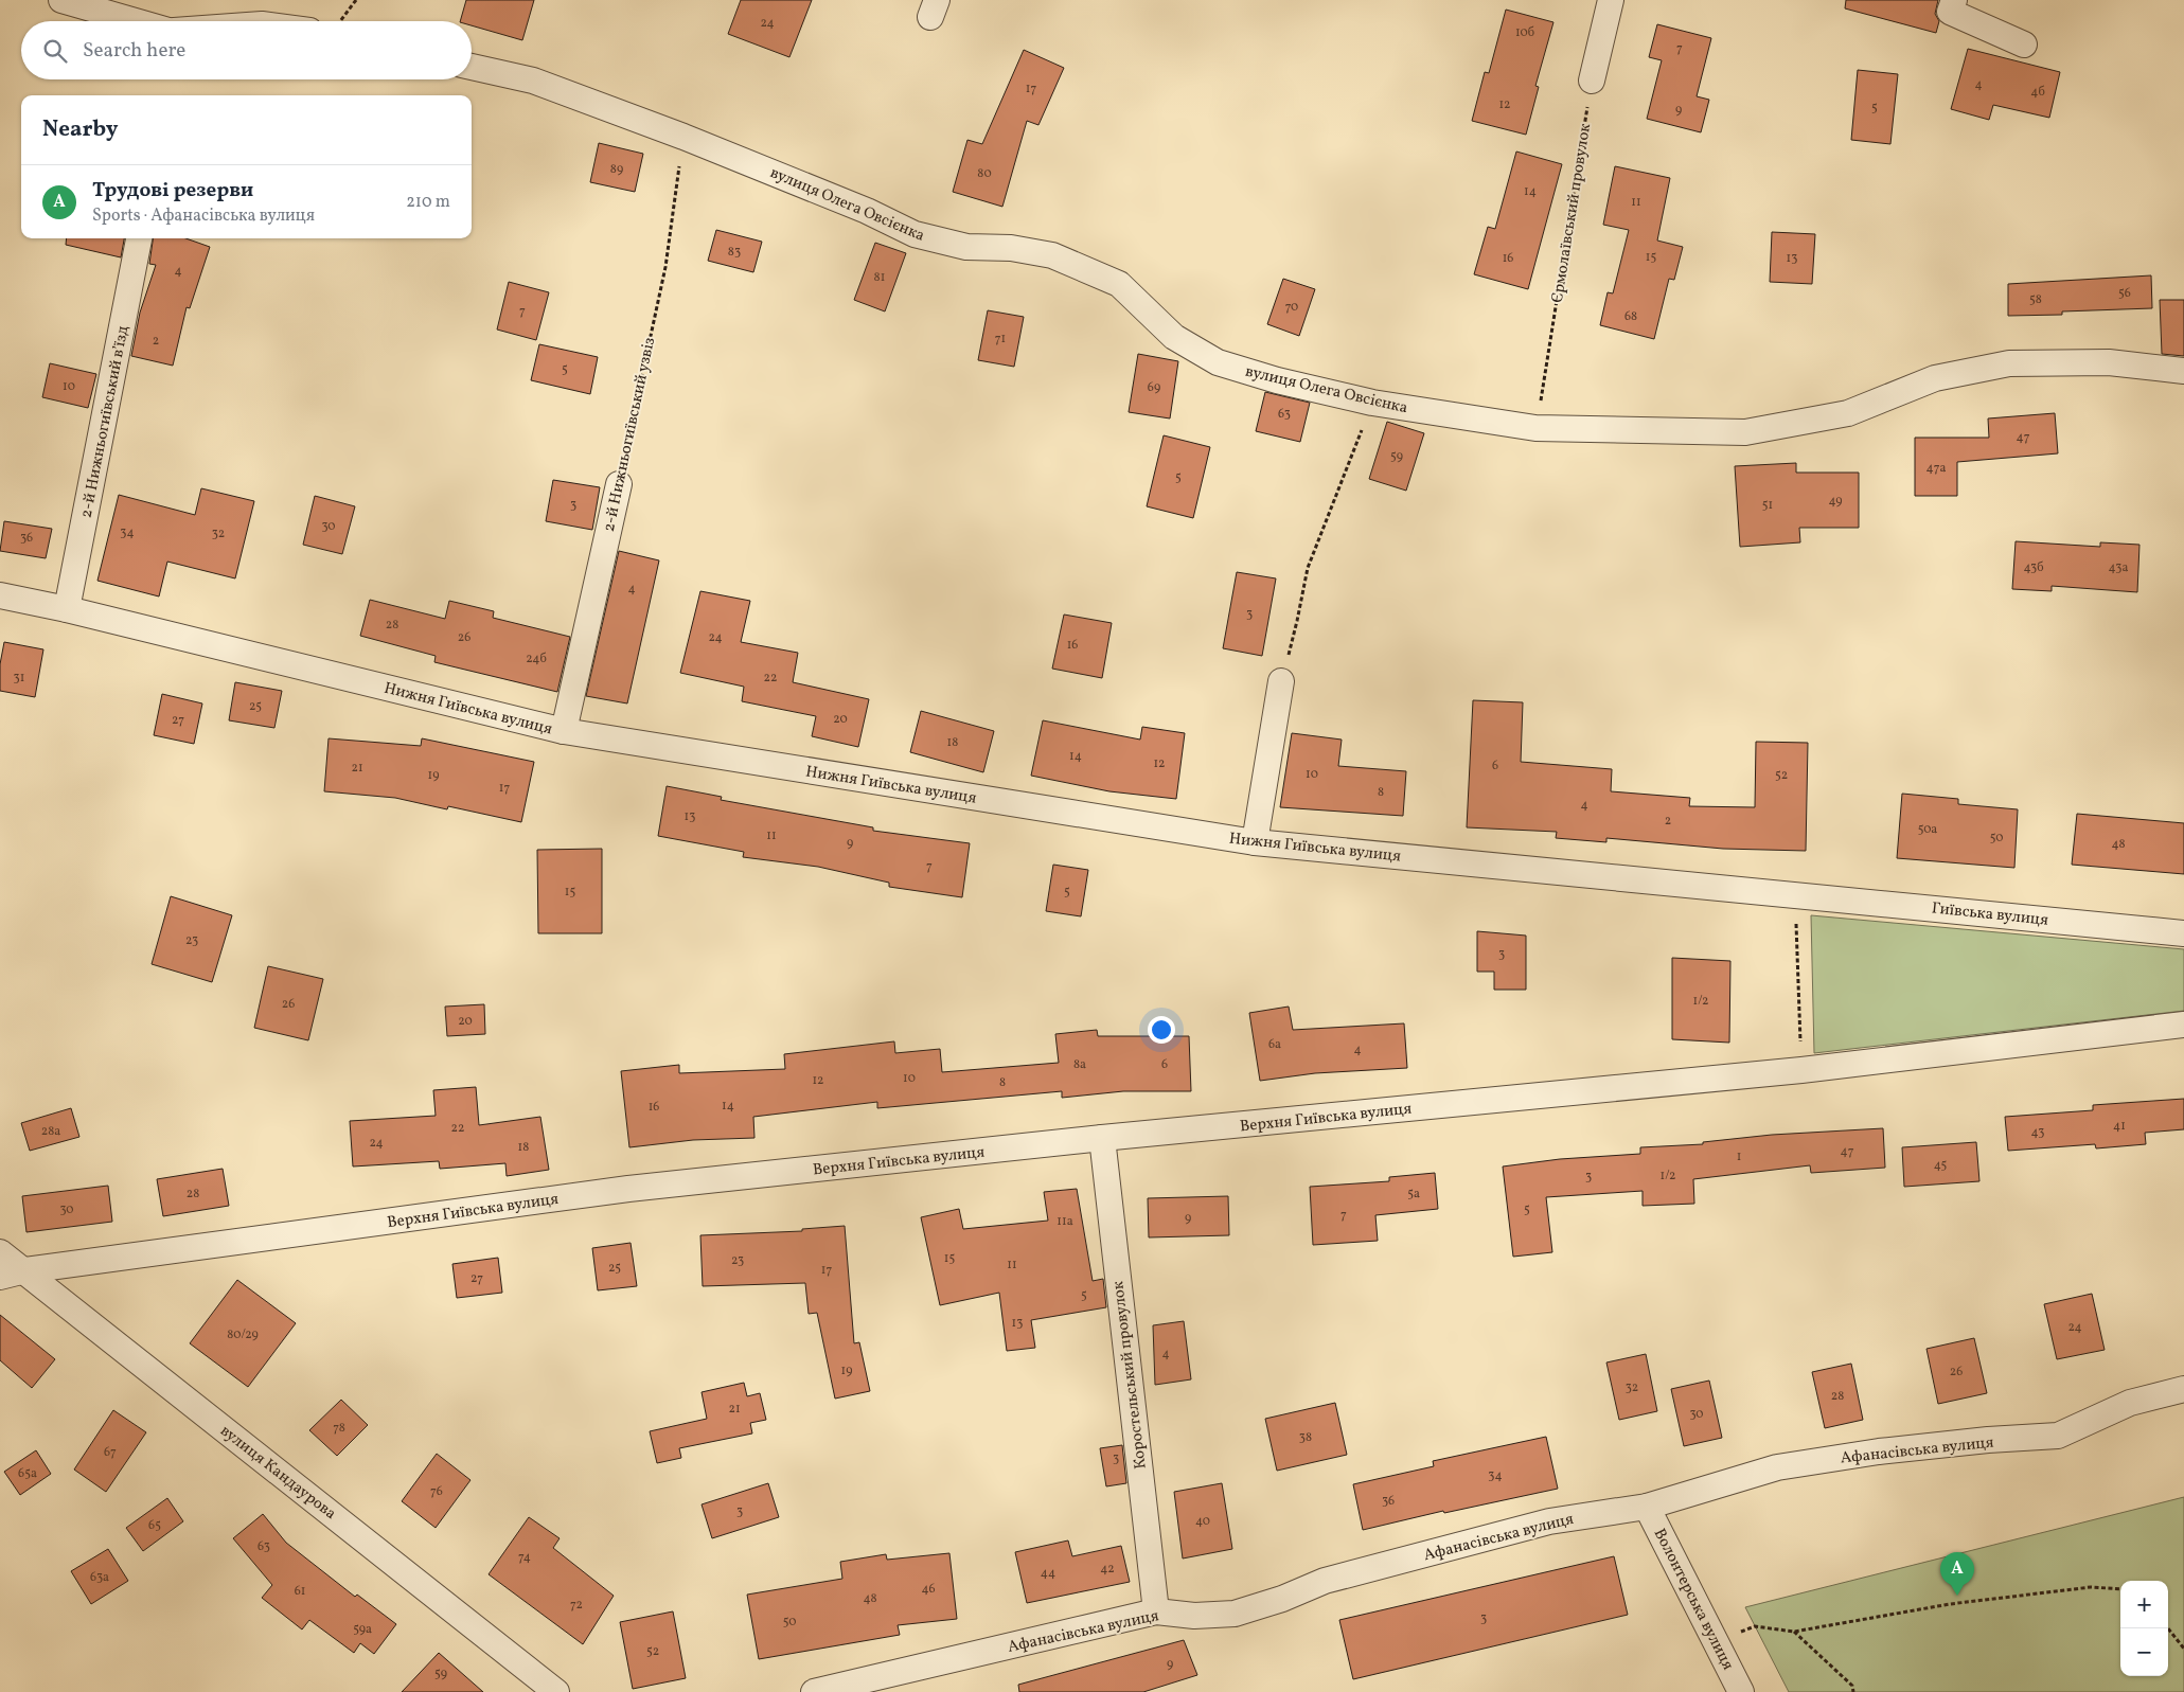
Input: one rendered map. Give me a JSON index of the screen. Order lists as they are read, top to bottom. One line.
{"streets":{"street":["вулиця Олега Овсієнка","2-й Нижньогиївський в’їзд","2-й Нижньогиївський узвіз","Нижня Гиївська вулиця","Гиївська вулиця","Верхня Гиївська вулиця","Коростельський провулок","Афанасівська вулиця","вулиця Кандаурова","Волонтерська вулиця"],"path":["Єрмолаївський провулок"]},"crossings":[["вулиця Олега Овсієнка","Єрмолаївський провулок"],["вулиця Олега Овсієнка","2-й Нижньогиївський узвіз"],["2-й Нижньогиївський в’їзд","Нижня Гиївська вулиця"],["2-й Нижньогиївський узвіз","Нижня Гиївська вулиця"],["Нижня Гиївська вулиця","Гиївська вулиця"],["Верхня Гиївська вулиця","Коростельський провулок"],["Верхня Гиївська вулиця","вулиця Кандаурова"],["Коростельський провулок","Афанасівська вулиця"],["Афанасівська вулиця","Волонтерська вулиця"]],"house_numbers":["24","10б","7","4","17","4б","12","5","9","89","80","14","11","83","15","16","13","4","81","56","58","70","7","68","71","2","5","10","69","63","47","59","47а","5","49","3","51","30","34","32","36","43б","43а","4","3","28","26","24","16","24б","31","22","25","20","27","18","14","12","6","21","10","19","52","17","8","4","13","2","50а","11","50","9","48","7","15","5","23","3","1/2","26","20","6а","4","8а","6","10","12","8","14","16","41","22","28а","43","24","18","47","1","45","1/2","3","28","5а","30","5","7","9","11а","15","23","11","25","17","27","5","13","24","80/29","4","19","26","32","28","21","30","78","38","67","3","65а","34","76","36","3","40","65","63","74","42","44","63а","46","61","48","72","3","50","59а","52","9","59"],"page":{"search":"Search here","heading":"Nearby","list":[{"mark":"A","name":"Трудові резерви","note":"Sports · Афанасівська вулиця","value":"210 m"}],"pins":"A","map_buttons":["+","−"]}}
